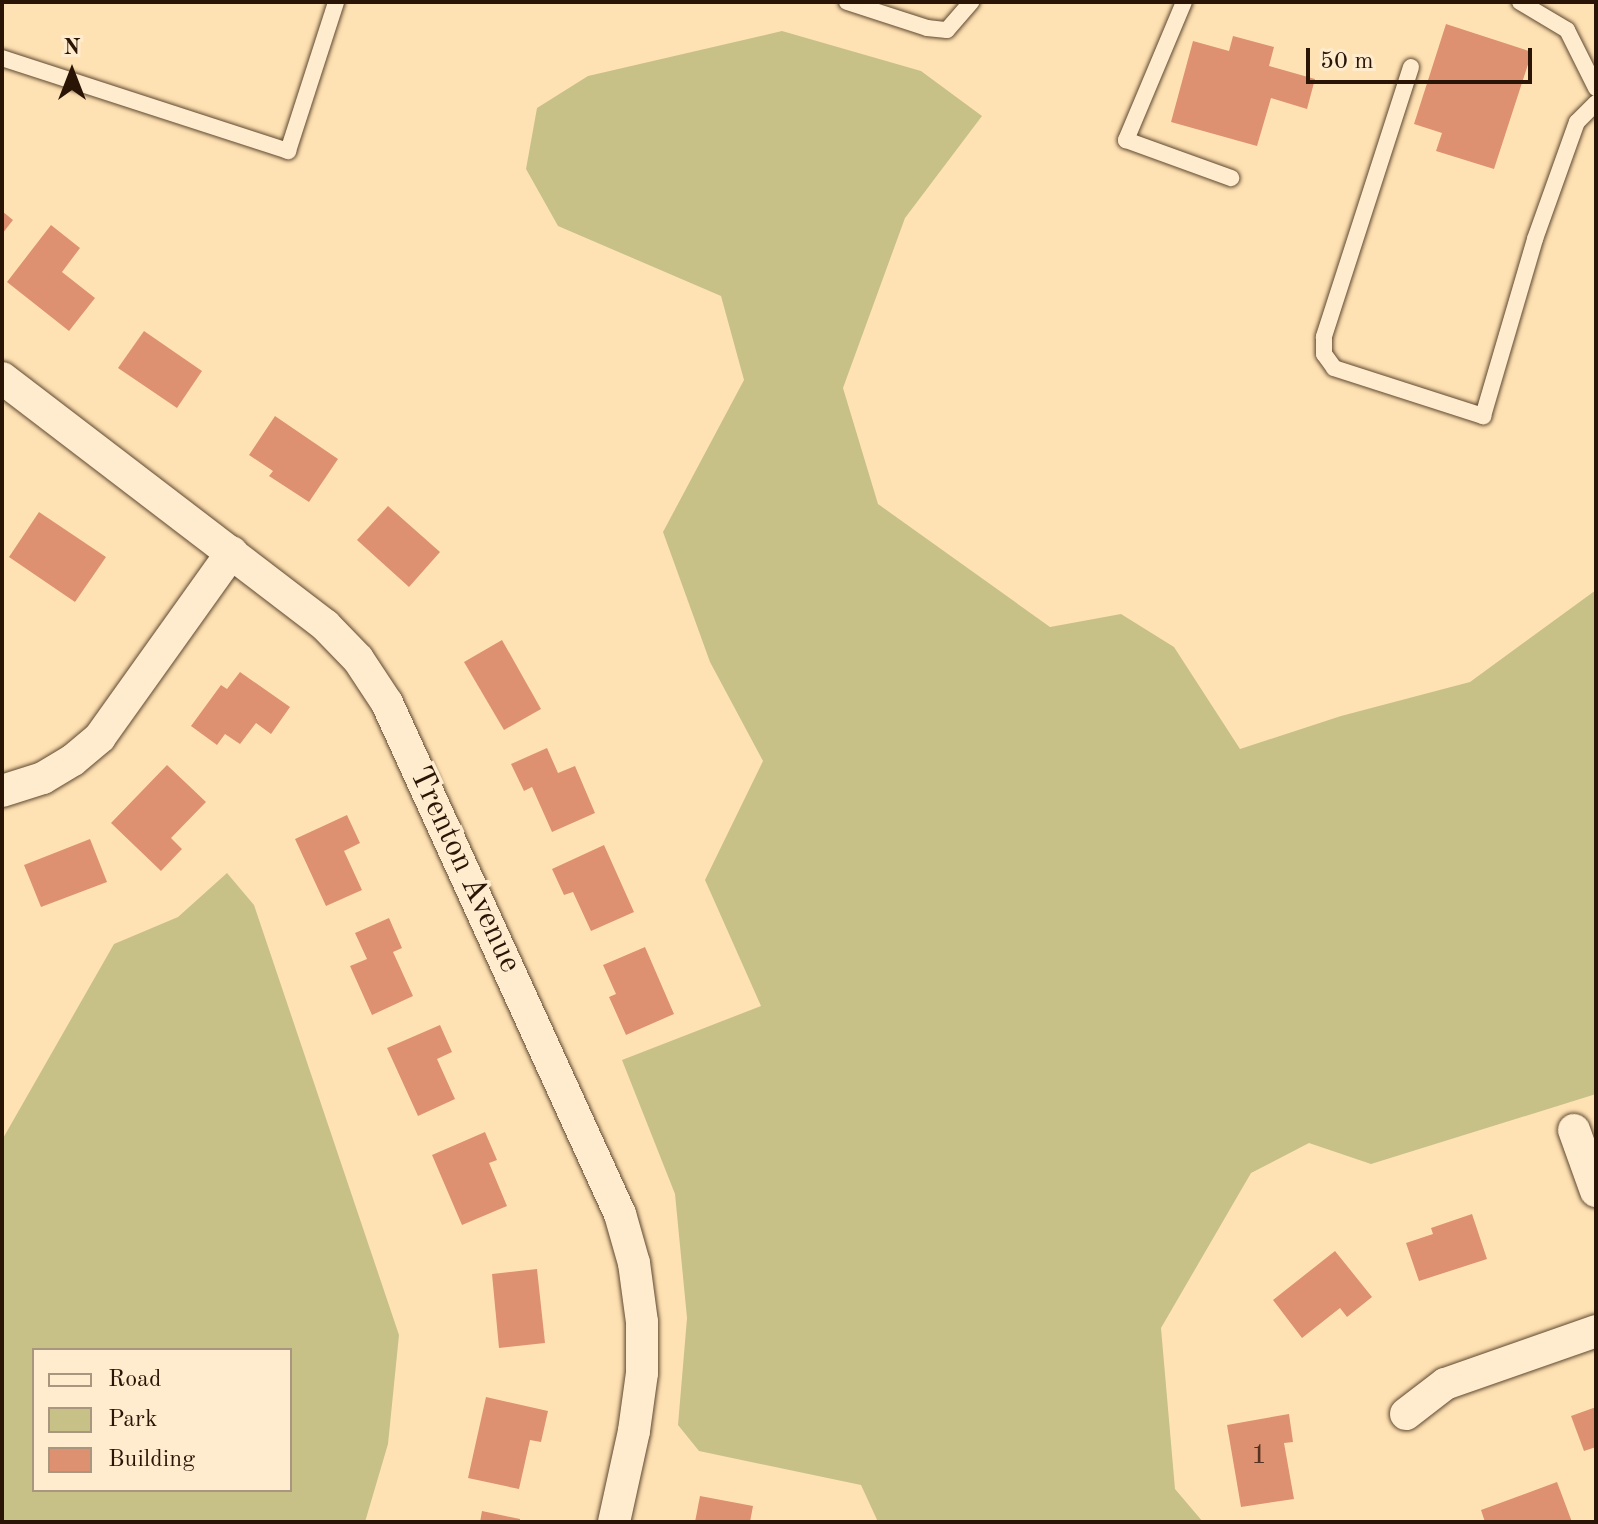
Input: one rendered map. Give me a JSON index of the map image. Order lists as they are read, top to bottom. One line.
{"streets":{"street":["Trenton Avenue"]},"house_numbers":["1"],"legend":["Road","Park","Building"],"scale_bar":"50 m","north":"top"}
